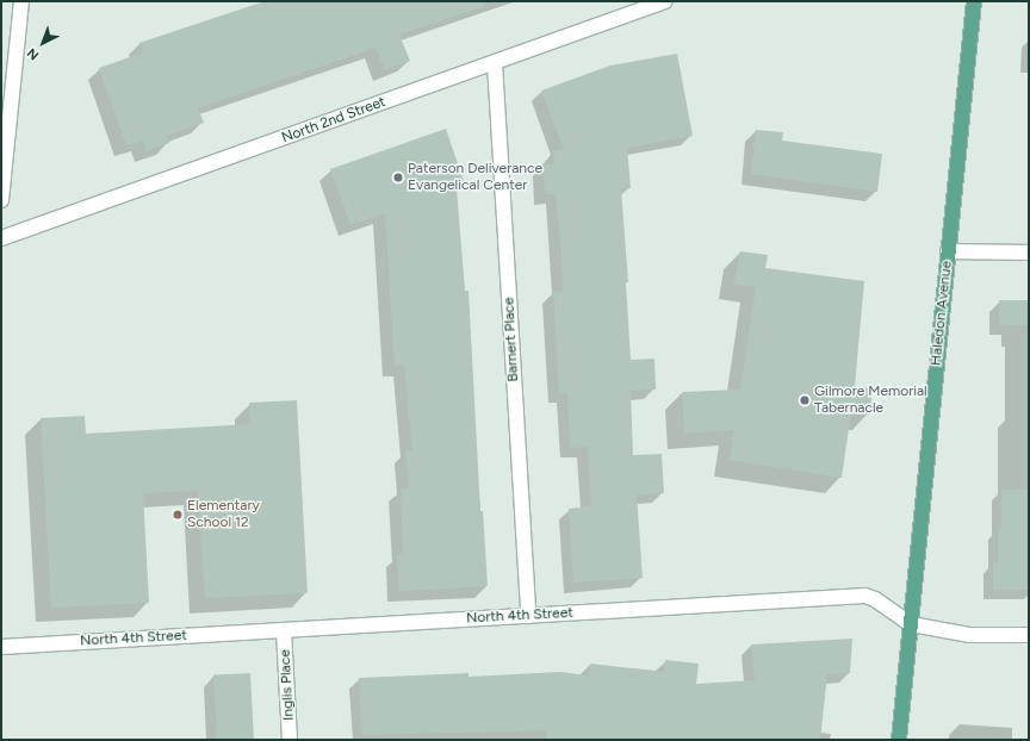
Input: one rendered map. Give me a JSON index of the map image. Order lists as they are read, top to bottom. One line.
{"streets":{"main road":["Haledon Avenue"],"street":["North 2nd Street","Barnert Place","North 4th Street","Inglis Place"]},"crossings":[["North 2nd Street","Barnert Place"],["Haledon Avenue","North 4th Street"],["Barnert Place","North 4th Street"],["North 4th Street","Inglis Place"]],"places":["Paterson Deliverance Evangelical Center","Gilmore Memorial Tabernacle","Elementary School 12"],"north":"bottom left"}
